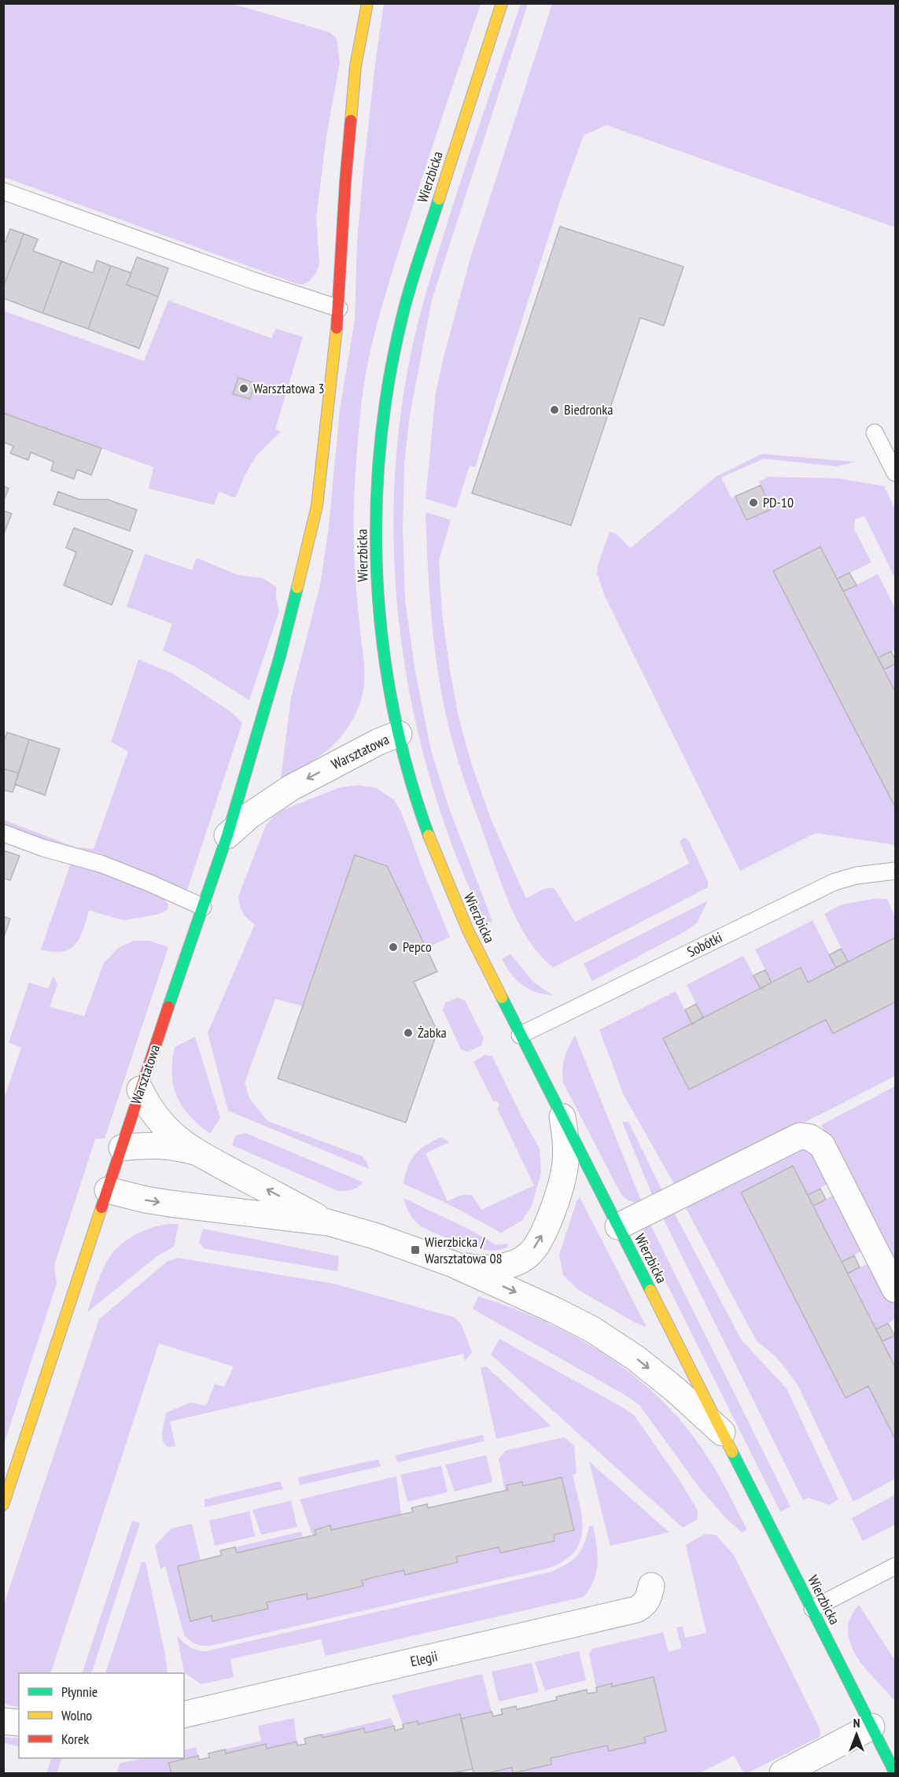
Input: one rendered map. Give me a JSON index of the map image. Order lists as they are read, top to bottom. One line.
{"streets":{"street":["Wierzbicka","Warsztatowa","Elegii"],"lane":["Sobótki"]},"crossings":[["Wierzbicka","Warsztatowa"],["Wierzbicka","Sobótki"]],"places":{"other":["Warsztatowa 3","Biedronka","PD-10","Pepco","Żabka"],"transit":["Wierzbicka / Warsztatowa 08"]},"legend":["Płynnie","Wolno","Korek"],"north":"top"}
